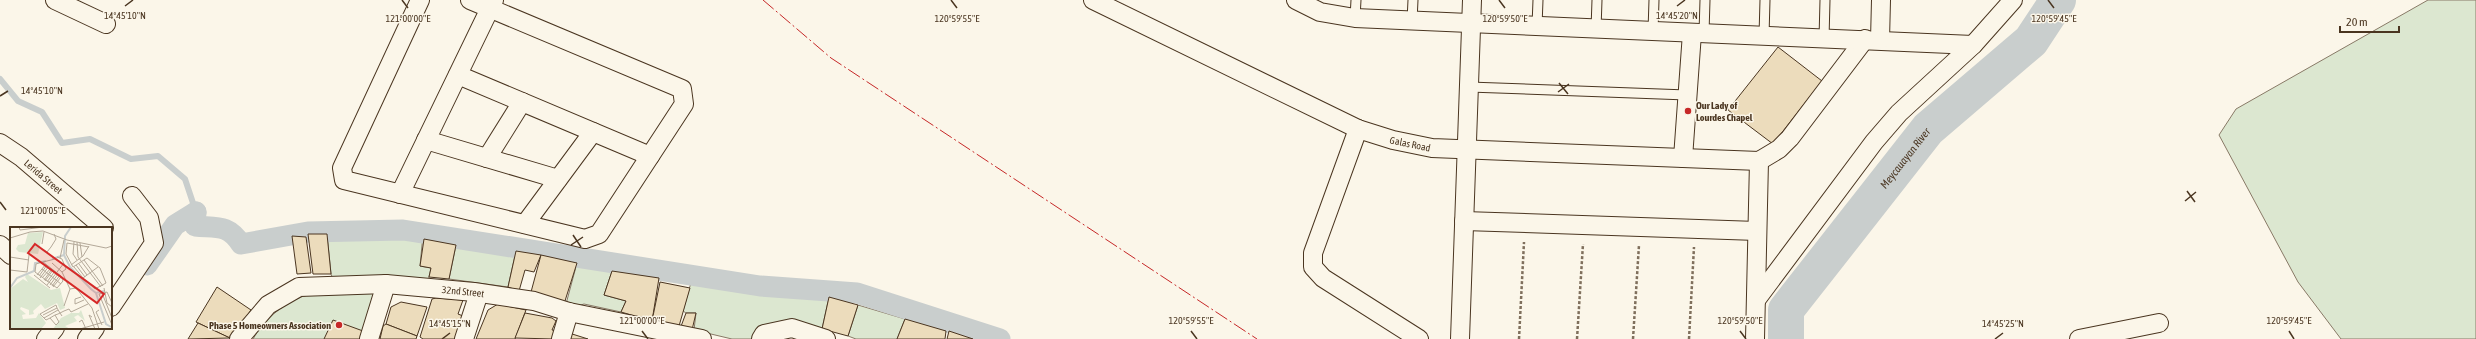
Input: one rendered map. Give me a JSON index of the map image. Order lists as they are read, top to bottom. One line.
{"streets":{"street":["Galas Road","Lerida Street","32nd Street"]},"water":["Meycauayan River"],"places":["Our Lady of Lourdes Chapel","Phase 5 Homeowners Association"],"scale_bar":"20 m","coordinates":["14°45'10\"N","14°45'20\"N","121°00'00\"E","120°59'55\"E","120°59'50\"E","120°59'45\"E","121°00'05\"E","14°45'15\"N","14°45'25\"N"]}
